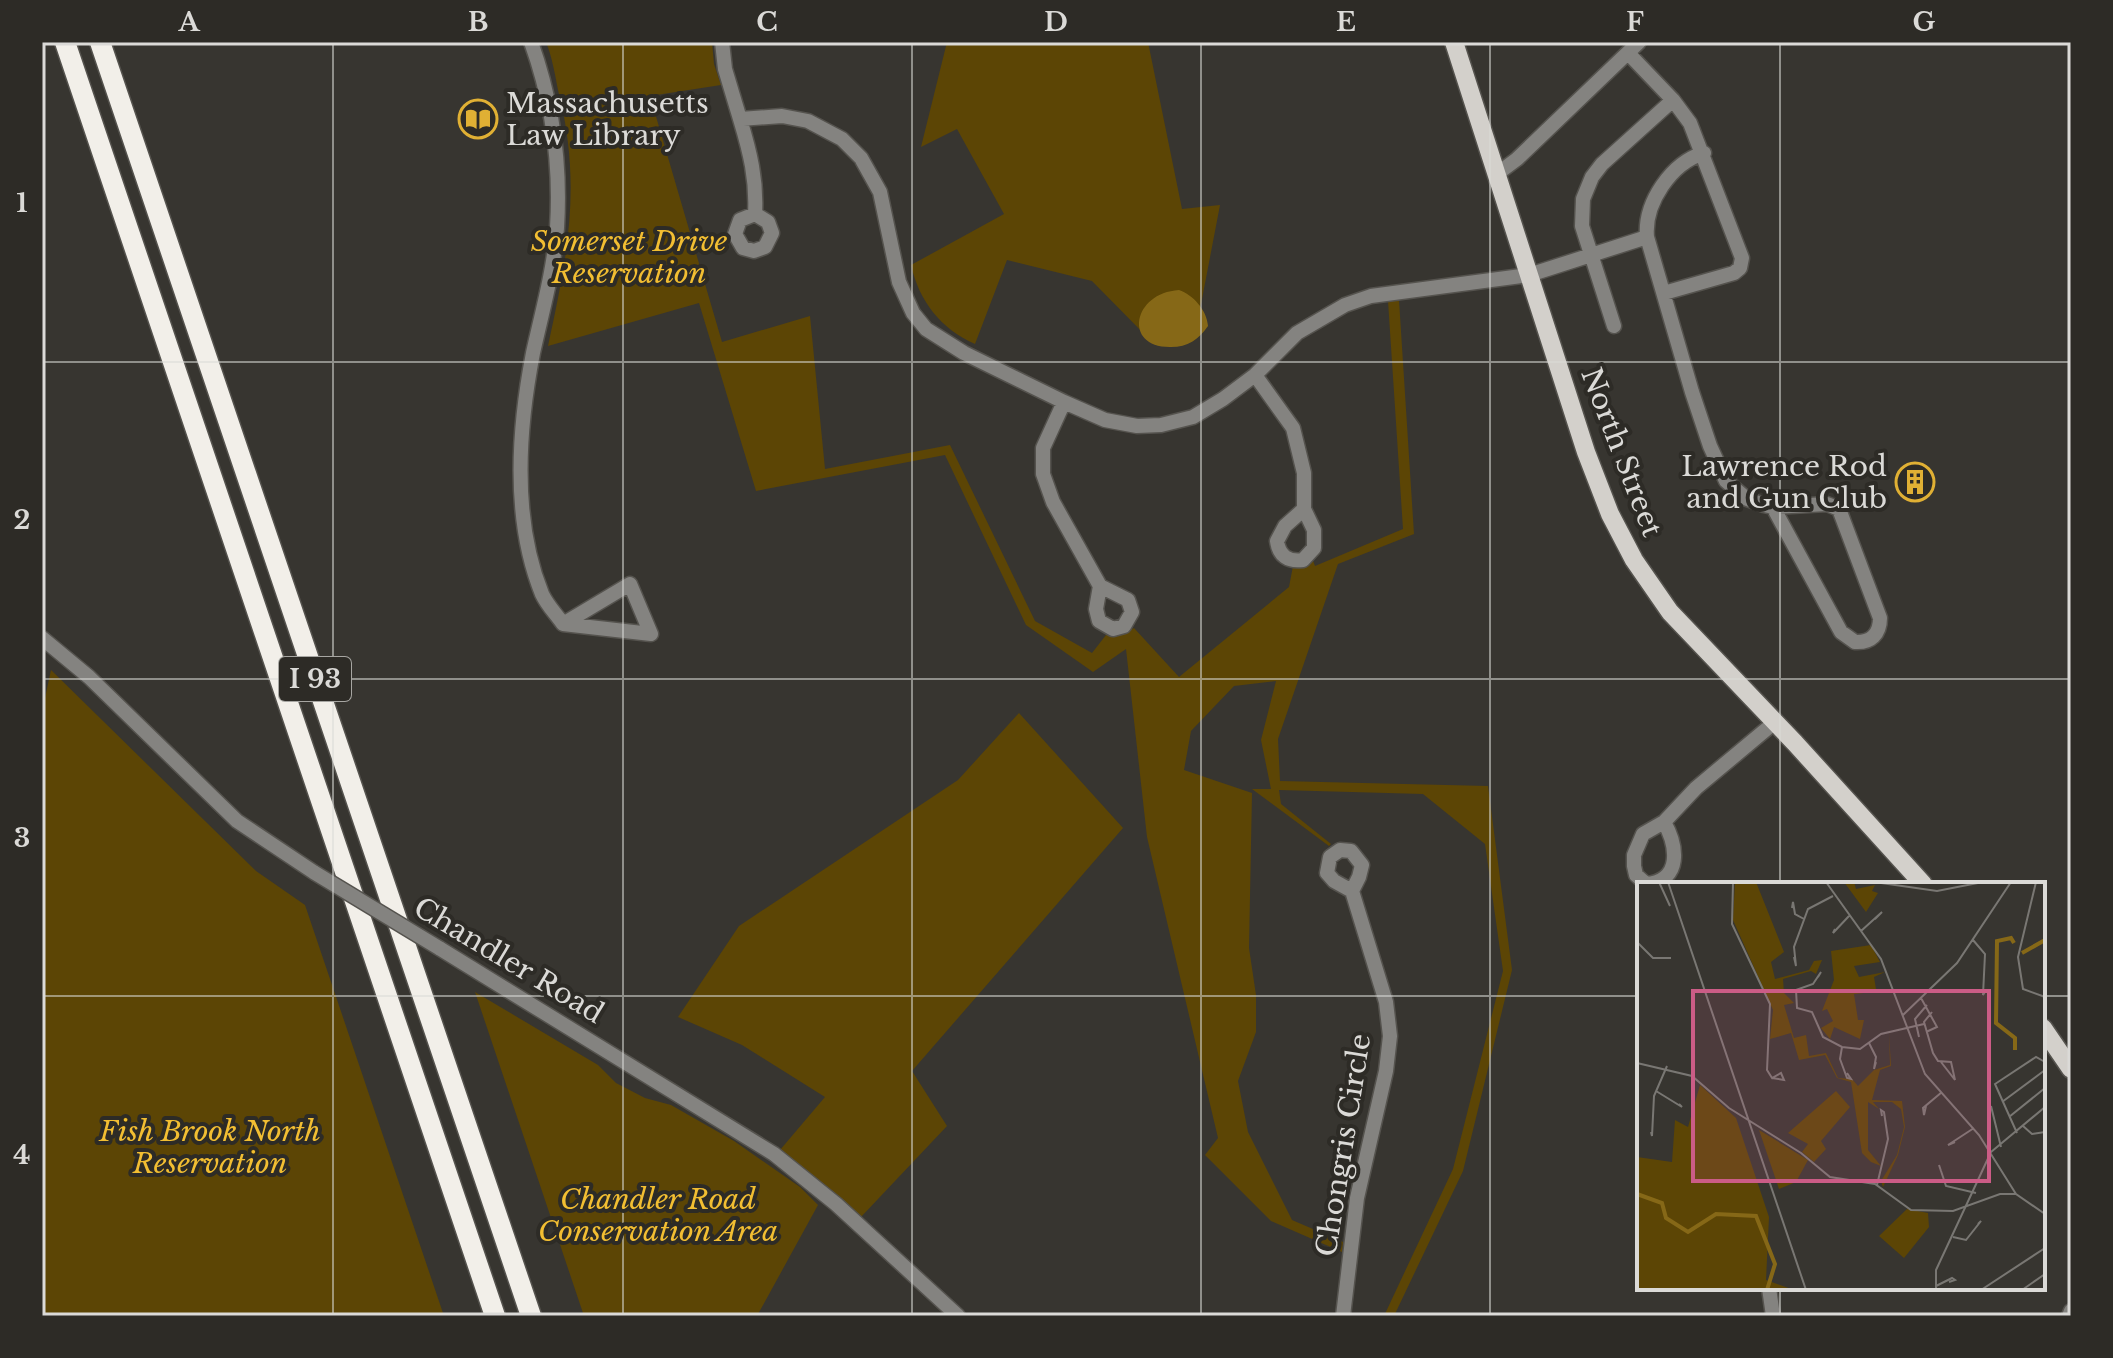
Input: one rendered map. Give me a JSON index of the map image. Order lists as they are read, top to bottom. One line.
{"streets":{"highway":["I 93"],"main road":["North Street"],"street":["Chandler Road","Chongris Circle"]},"parks":["Somerset Drive Reservation","Fish Brook North Reservation","Chandler Road Conservation Area"],"places":{"library":["Massachusetts Law Library"],"building":["Lawrence Rod and Gun Club"]},"grid":{"columns":["A","B","C","D","E","F","G"],"rows":["1","2","3","4"]}}
